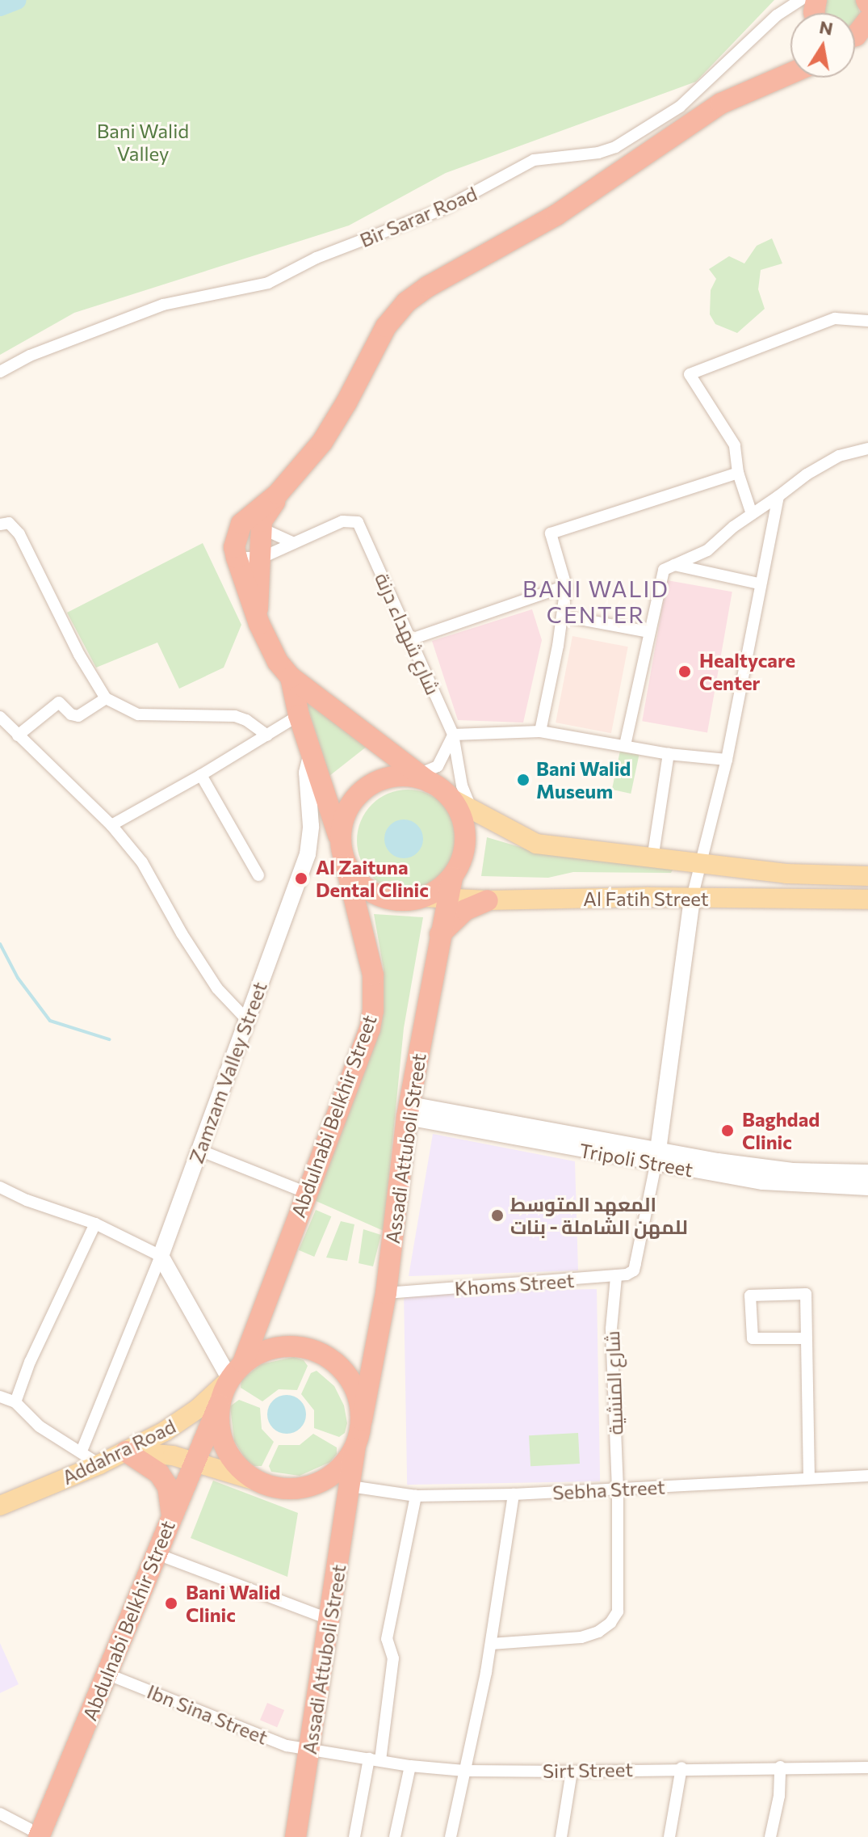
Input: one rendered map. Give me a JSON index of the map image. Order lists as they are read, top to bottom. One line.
{"streets":{"highway":["Abdulnabi Belkhir Street","Assadi Attuboli Street"],"main road":["Al Fatih Street","Zamzam Valley Street","Tripoli Street","Addahra Road"],"street":["Bir Sarar Road","شارع شهداء درنة","Khoms Street","شارع المنشية","Sebha Street","Ibn Sina Street","Sirt Street"]},"crossings":[["شارع شهداء درنة","Al Fatih Street"],["Al Fatih Street","Abdulnabi Belkhir Street"],["Al Fatih Street","Assadi Attuboli Street"],["Abdulnabi Belkhir Street","Assadi Attuboli Street"],["Abdulnabi Belkhir Street","Addahra Road"],["Abdulnabi Belkhir Street","Ibn Sina Street"],["Assadi Attuboli Street","Tripoli Street"],["Assadi Attuboli Street","Khoms Street"],["Assadi Attuboli Street","Addahra Road"],["Assadi Attuboli Street","Sebha Street"],["Assadi Attuboli Street","Ibn Sina Street"],["Assadi Attuboli Street","Sirt Street"],["Khoms Street","شارع المنشية"],["شارع المنشية","Sebha Street"],["Ibn Sina Street","Sirt Street"]],"districts":["BANI WALID CENTER"],"parks":["Bani Walid Valley"],"places":["Healtycare Center","Bani Walid Museum","Al Zaituna Dental Clinic","Baghdad Clinic","المعهد المتوسط للمهن الشاملة - بنات","Bani Walid Clinic"],"north":"top"}
